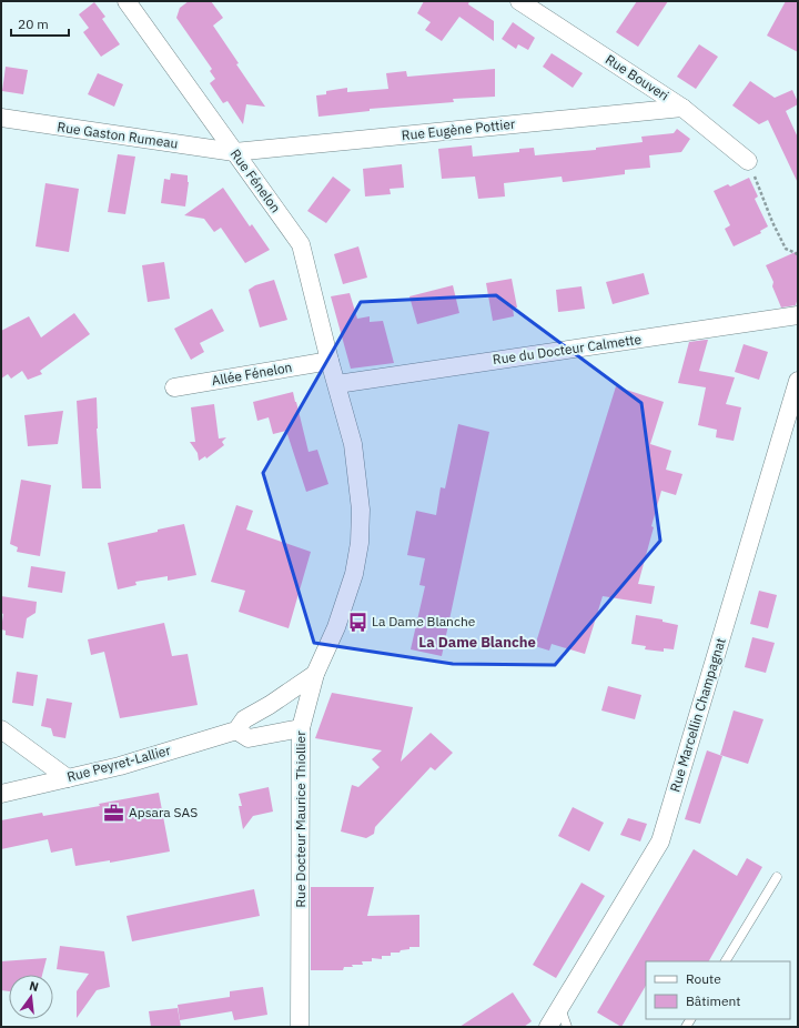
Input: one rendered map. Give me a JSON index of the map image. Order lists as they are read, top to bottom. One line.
{"streets":{"street":["Rue Bouveri","Rue Eugène Pottier","Rue Gaston Rumeau","Rue Fénelon","Rue du Docteur Calmette","Allée Fénelon","Rue Marcellin Champagnat","Rue Peyret-Lallier","Rue Docteur Maurice Thiollier"]},"crossings":[["Rue Bouveri","Rue Eugène Pottier"],["Rue Eugène Pottier","Rue Gaston Rumeau"],["Rue Eugène Pottier","Rue Fénelon"],["Rue Gaston Rumeau","Rue Fénelon"],["Rue Fénelon","Rue du Docteur Calmette"],["Rue Fénelon","Allée Fénelon"],["Rue Fénelon","Rue Docteur Maurice Thiollier"],["Rue du Docteur Calmette","Rue Docteur Maurice Thiollier"],["Rue Peyret-Lallier","Rue Docteur Maurice Thiollier"]],"districts":["La Dame Blanche"],"places":{"bus stop":["La Dame Blanche"],"office":["Apsara SAS"]},"legend":["Route","Bâtiment"],"scale_bar":"20 m","north":"top"}
